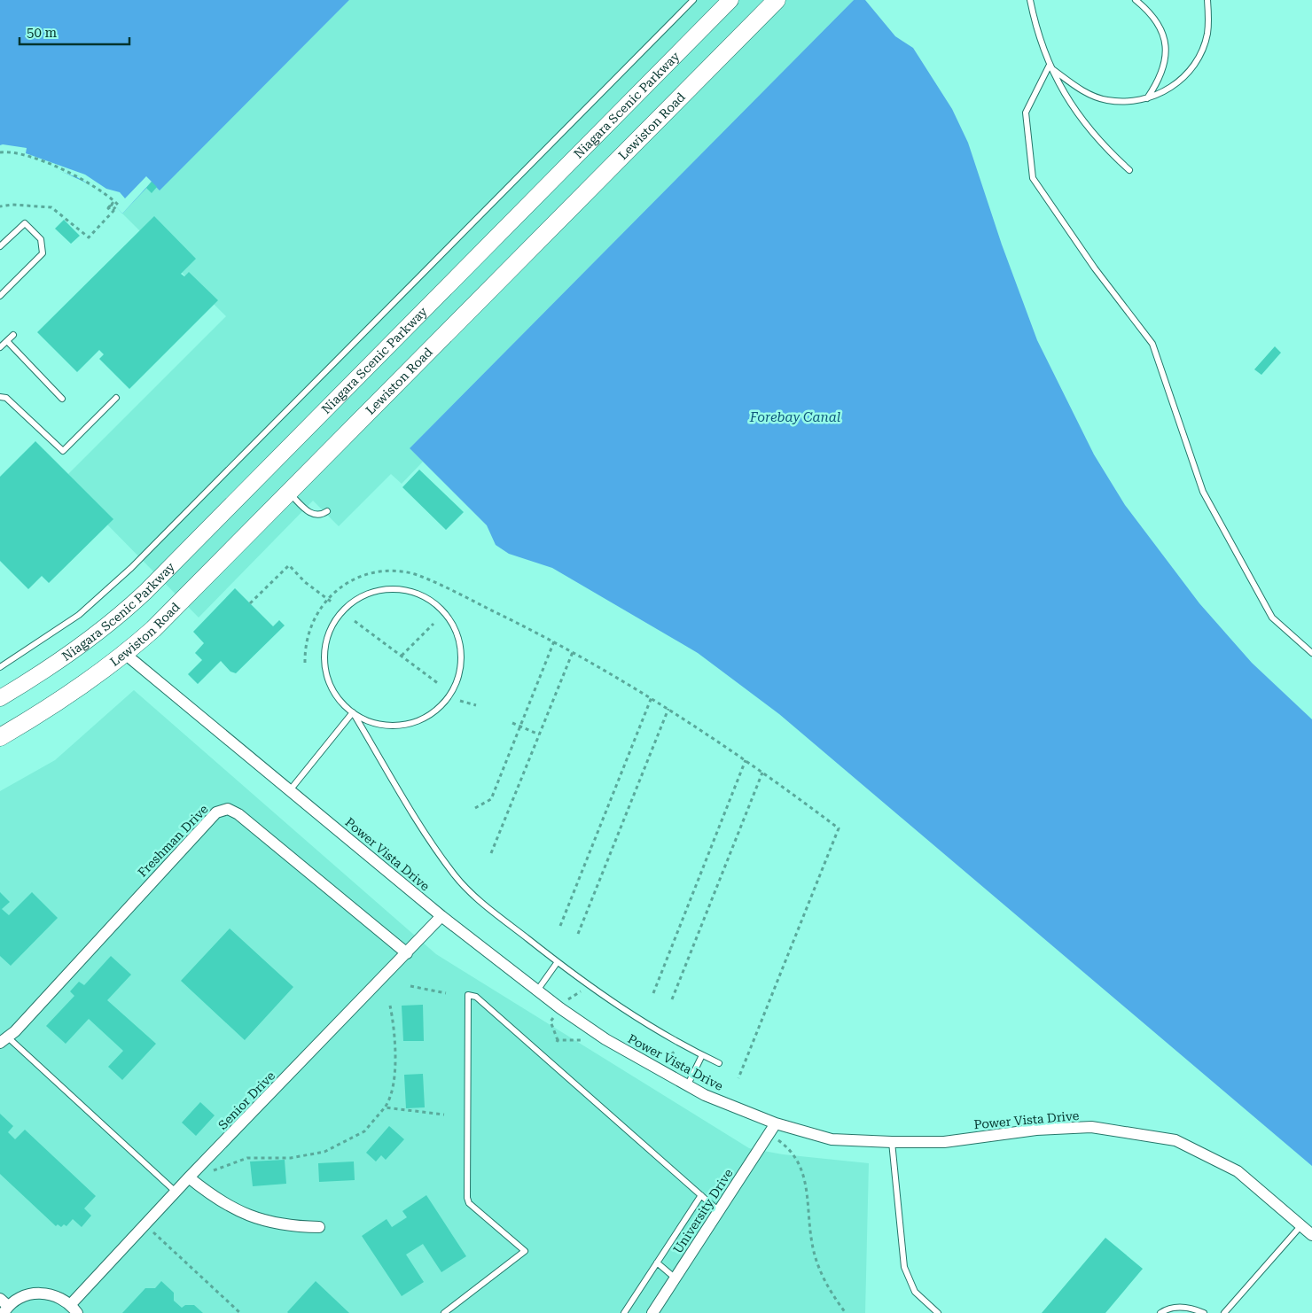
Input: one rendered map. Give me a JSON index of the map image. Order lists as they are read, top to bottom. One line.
{"streets":{"main road":["Niagara Scenic Parkway","Lewiston Road"],"street":["Freshman Drive","Power Vista Drive","Senior Drive","University Drive"]},"crossings":[["Lewiston Road","Power Vista Drive"],["Freshman Drive","Senior Drive"],["Power Vista Drive","Senior Drive"],["Power Vista Drive","University Drive"]],"water":["Forebay Canal"],"scale_bar":"50 m"}
